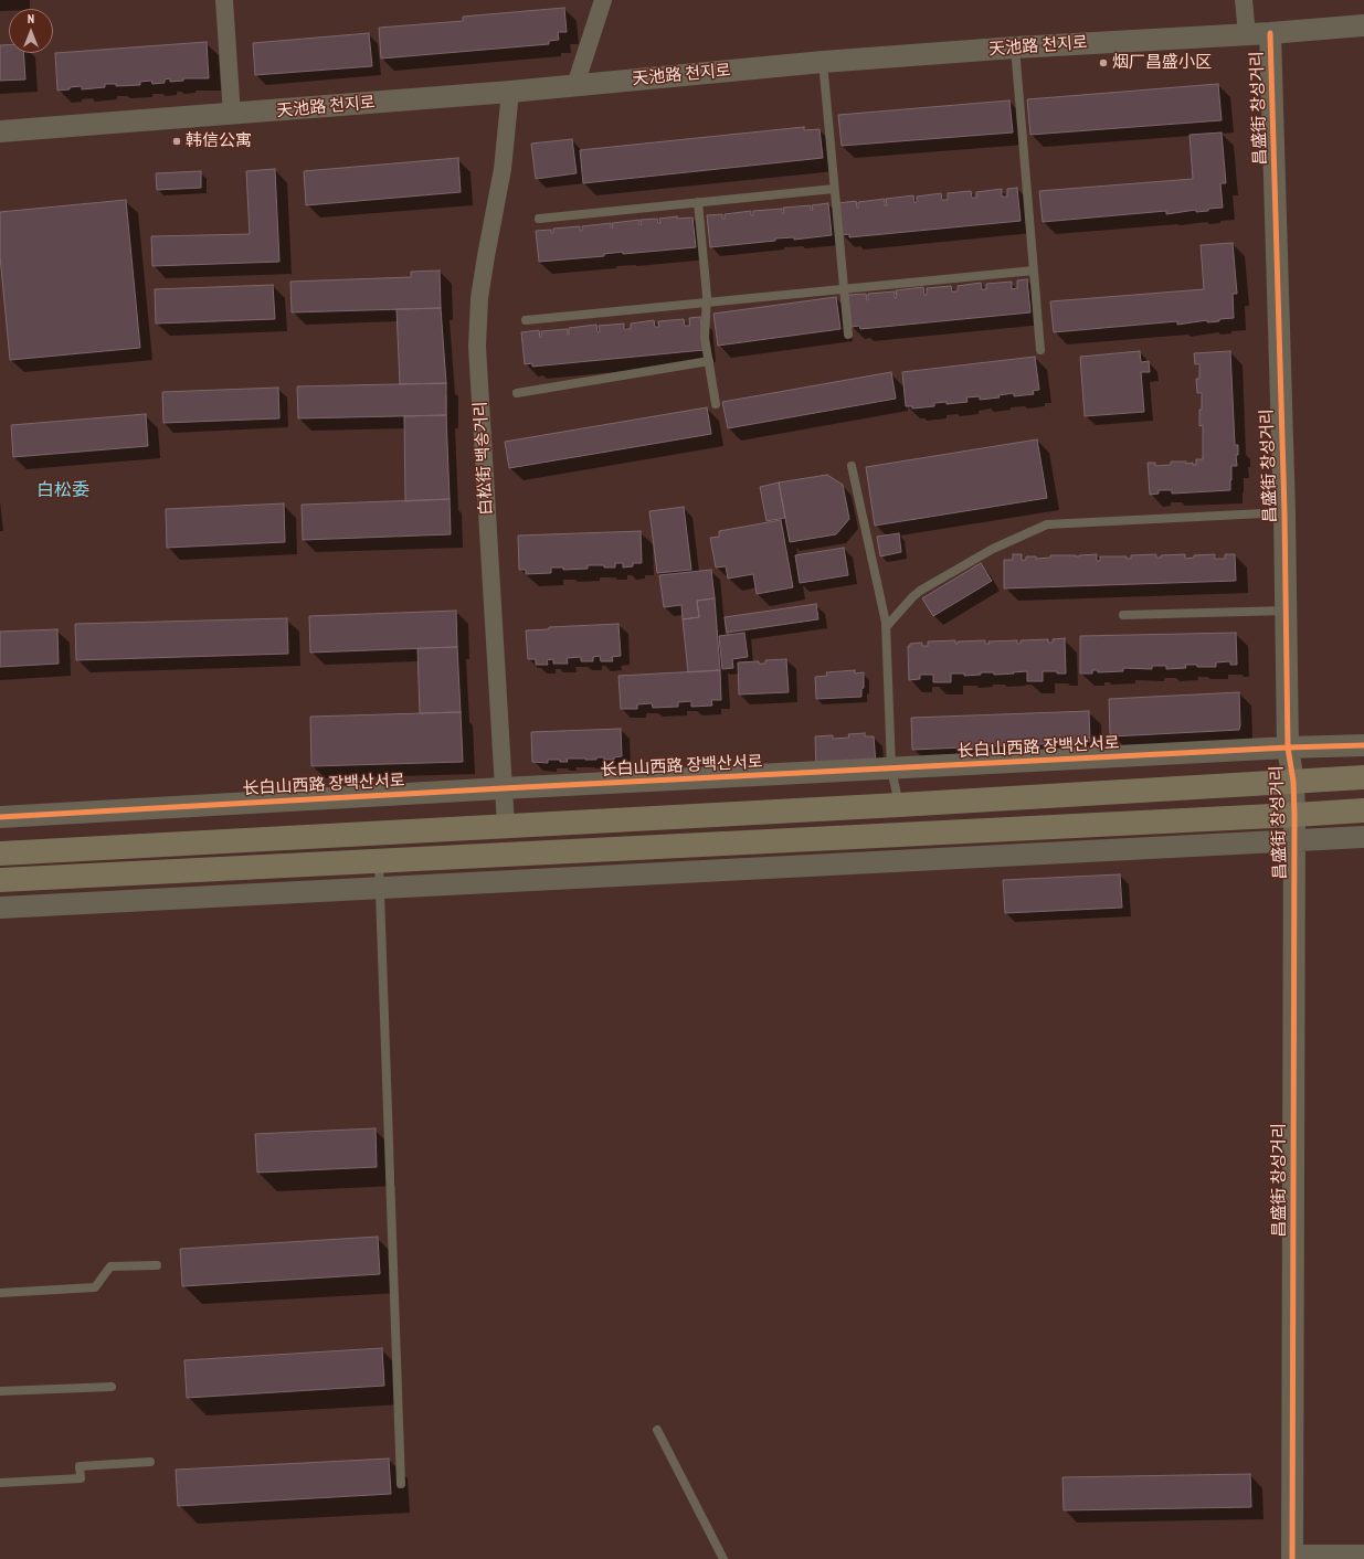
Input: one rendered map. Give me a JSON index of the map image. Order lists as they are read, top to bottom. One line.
{"streets":{"street":["天池路 천지로","昌盛街 창성거리","白松街 백송거리","长白山西路 장백산서로"]},"crossings":[["天池路 천지로","昌盛街 창성거리"],["天池路 천지로","白松街 백송거리"],["昌盛街 창성거리","长白山西路 장백산서로"],["白松街 백송거리","长白山西路 장백산서로"]],"districts":["白松委"],"places":["烟厂昌盛小区","韩信公寓"],"north":"top"}
